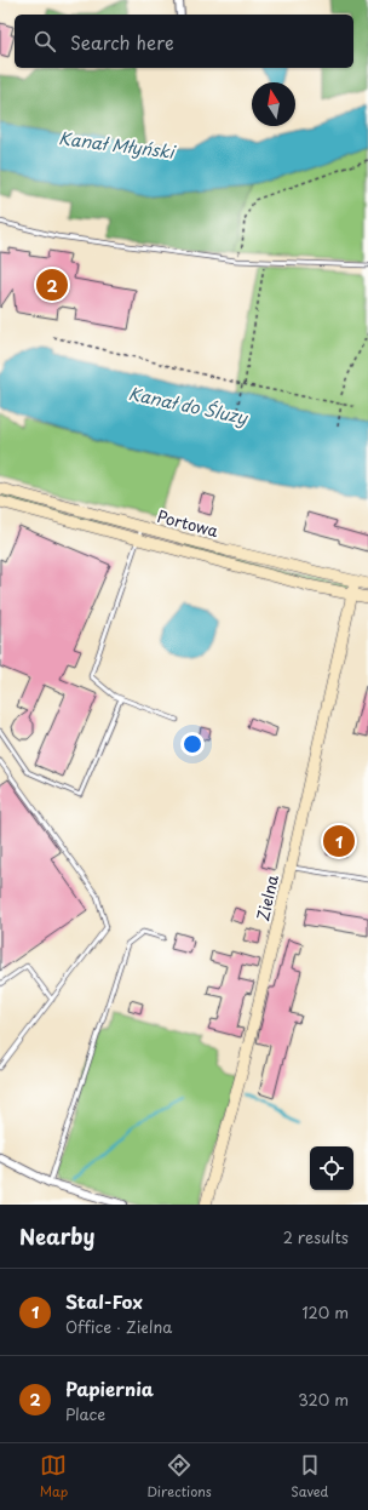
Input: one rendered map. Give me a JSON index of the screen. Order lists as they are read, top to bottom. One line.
{"streets":{"street":["Portowa","Zielna"]},"crossings":[["Portowa","Zielna"]],"water":["Kanał Młyński","Kanał do Śluzy"],"north":"top","page":{"search":"Search here","pins":["2","1"],"heading":["Nearby","2 results"],"list":[{"mark":"1","name":"Stal-Fox","note":"Office · Zielna","value":"120 m"},{"mark":"2","name":"Papiernia","note":"Place","value":"320 m"}],"nav":["Map","Directions","Saved"]}}
